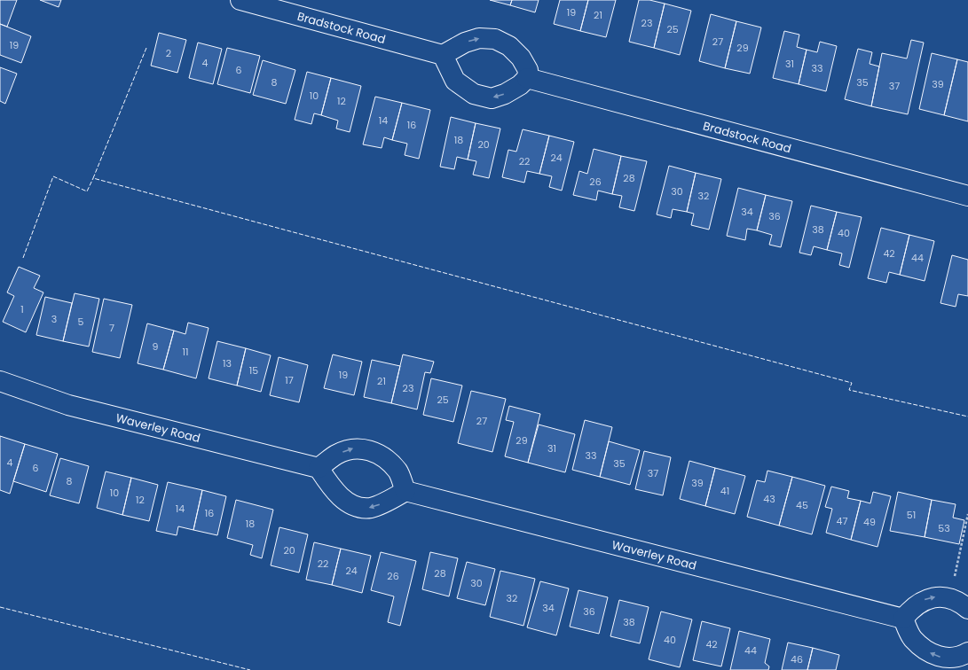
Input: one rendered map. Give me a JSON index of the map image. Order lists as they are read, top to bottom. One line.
{"streets":{"street":["Bradstock Road","Waverley Road"]},"house_numbers":["19","21","23","25","27","19","29","2","4","31","33","6","8","35","39","37","10","12","14","16","18","20","24","22","28","26","30","32","34","36","38","40","42","44","1","3","5","7","9","11","13","15","19","17","21","23","25","27","29","31","33","4","35","6","37","8","39","41","10","43","12","45","14","16","51","47","49","18","53","20","22","24","28","26","30","32","34","36","38","40","42","44","46"]}
